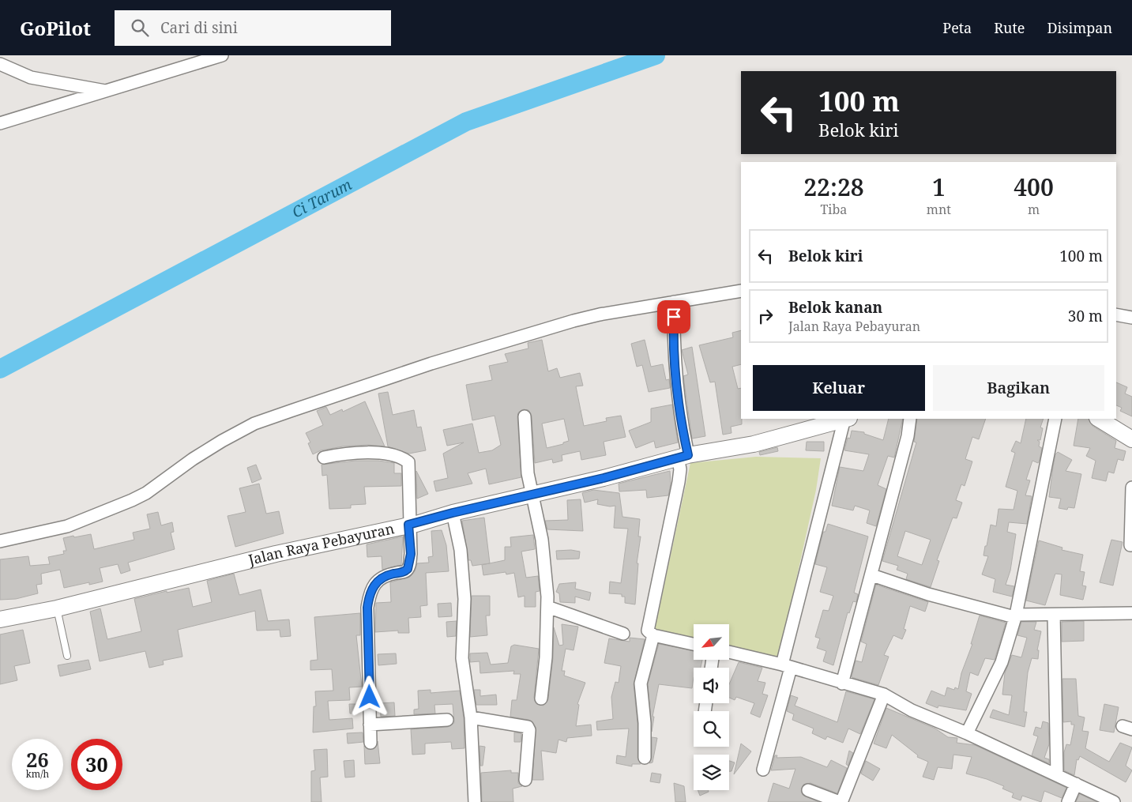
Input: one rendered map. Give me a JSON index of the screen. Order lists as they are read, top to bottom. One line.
{"streets":{"main road":["Jalan Raya Pebayuran"]},"water":["Ci Tarum"],"north":"bottom left","page":{"header":"GoPilot","search":"Cari di sini","nav":["Peta","Rute","Disimpan"],"turn":["100 m","Belok kiri"],"eta":["22:28","Tiba","1","mnt","400","m"],"list":[{"name":"Belok kiri","value":"100 m"},{"name":"Belok kanan","note":"Jalan Raya Pebayuran","value":"30 m"}],"buttons":["Keluar","Bagikan"],"speed":"26 km/h","limit":"30"}}
